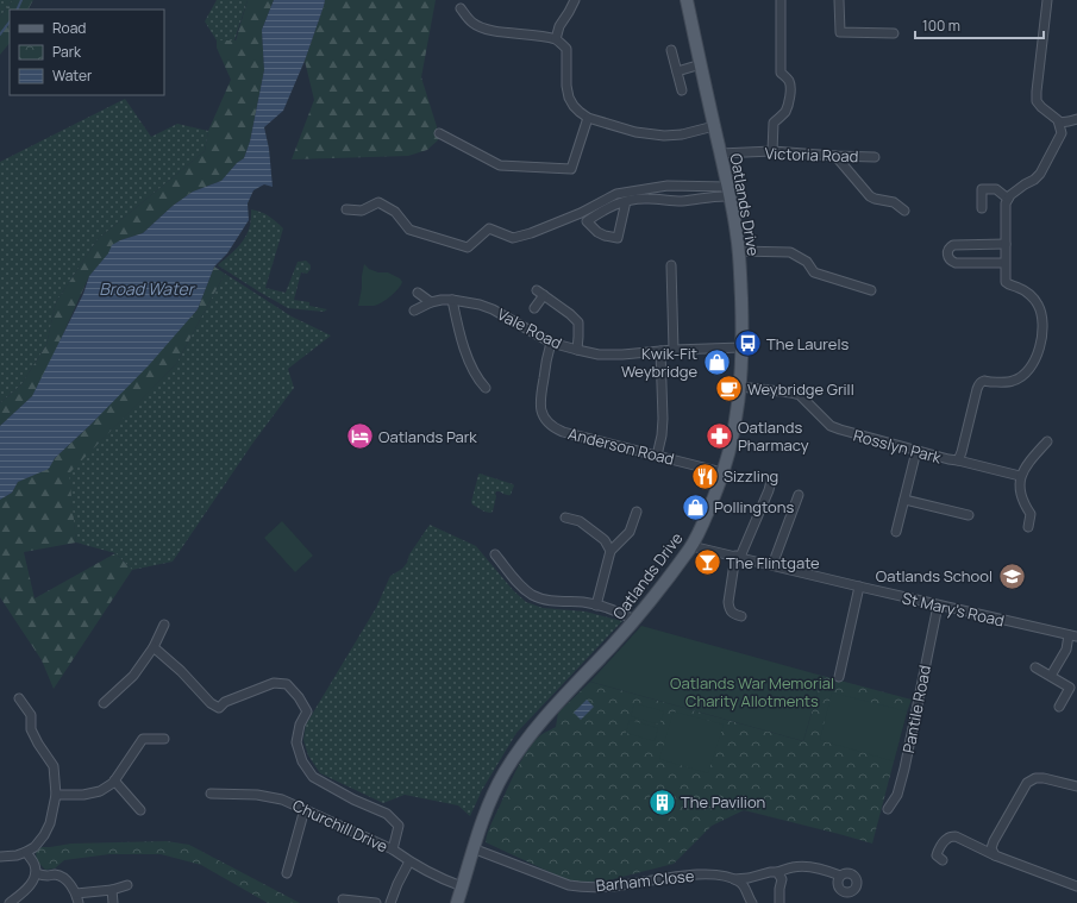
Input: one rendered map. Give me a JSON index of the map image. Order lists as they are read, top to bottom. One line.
{"streets":{"main road":["Oatlands Drive"],"street":["Victoria Road","Vale Road","Anderson Road","Rosslyn Park","St Mary's Road","Pantile Road","Churchill Drive","Barham Close"]},"crossings":[["Victoria Road","Oatlands Drive"],["Oatlands Drive","Vale Road"],["Oatlands Drive","Anderson Road"],["Oatlands Drive","Rosslyn Park"],["Oatlands Drive","St Mary's Road"],["Oatlands Drive","Churchill Drive"],["Oatlands Drive","Barham Close"],["Vale Road","Anderson Road"],["St Mary's Road","Pantile Road"]],"water":["Broad Water"],"parks":["Oatlands War Memorial Charity Allotments"],"places":{"bus stop":["The Laurels"],"shop":["Kwik-Fit Weybridge","Pollingtons"],"cafe":["Weybridge Grill"],"pharmacy":["Oatlands Pharmacy"],"hotel":["Oatlands Park"],"restaurant":["Sizzling"],"bar":["The Flintgate"],"school or university":["Oatlands School"],"building":["The Pavilion"]},"legend":["Road","Park","Water"],"scale_bar":"100 m"}
